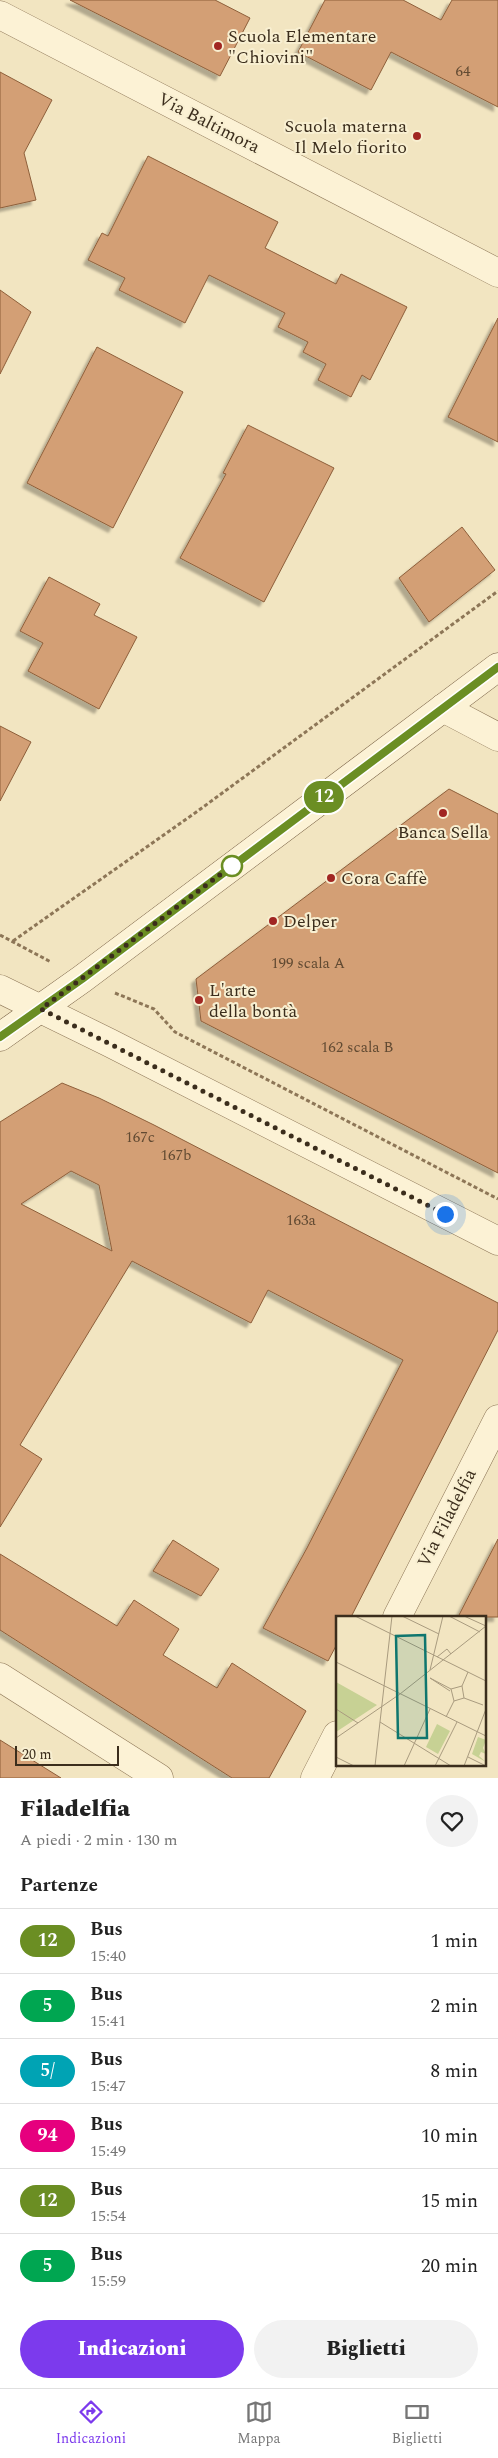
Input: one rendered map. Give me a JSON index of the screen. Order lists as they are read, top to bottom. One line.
{"streets":{"street":["Via Baltimora","Via Filadelfia"]},"places":["Scuola Elementare \"Chiovini\"","Scuola materna Il Melo fiorito","Banca Sella","Cora Caffè","Delper","L'arte della bontà"],"lines":["bus line 12"],"house_numbers":["64","199 scala A","162 scala B","167c","167b","163a"],"scale_bar":"20 m","page":{"on_map":"12","scale":"20 m","heading":[["Filadelfia","A piedi · 2 min · 130 m"],"Partenze"],"list":[{"mark":"12","name":"Bus","note":"15:40","value":"1 min"},{"mark":"5","name":"Bus","note":"15:41","value":"2 min"},{"mark":"5/","name":"Bus","note":"15:47","value":"8 min"},{"mark":"94","name":"Bus","note":"15:49","value":"10 min"},{"mark":"12","name":"Bus","note":"15:54","value":"15 min"},{"mark":"5","name":"Bus","note":"15:59","value":"20 min"}],"buttons":["Indicazioni","Biglietti"],"tabs":["Indicazioni","Mappa","Biglietti"]}}
